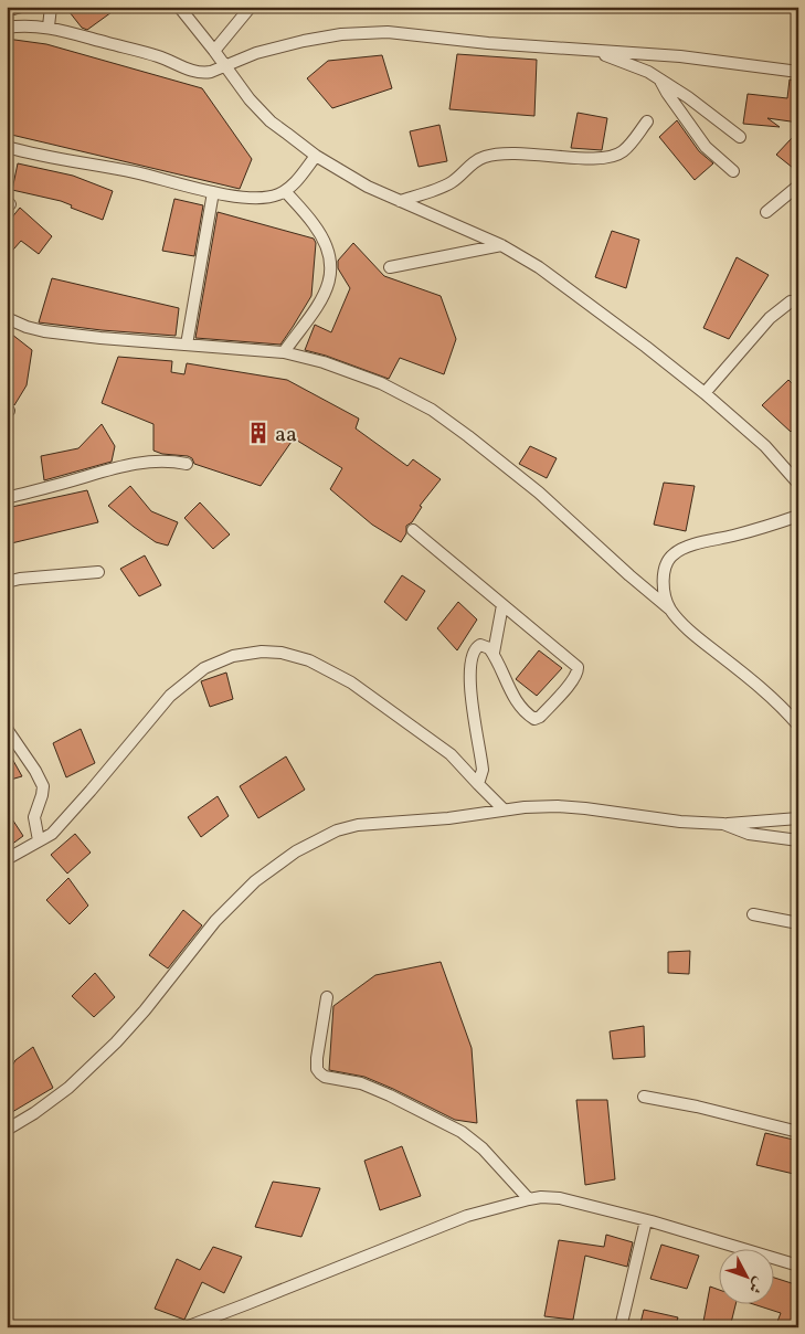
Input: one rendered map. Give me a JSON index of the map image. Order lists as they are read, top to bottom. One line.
{"places":{"building":["aa"]},"north":"bottom right"}
